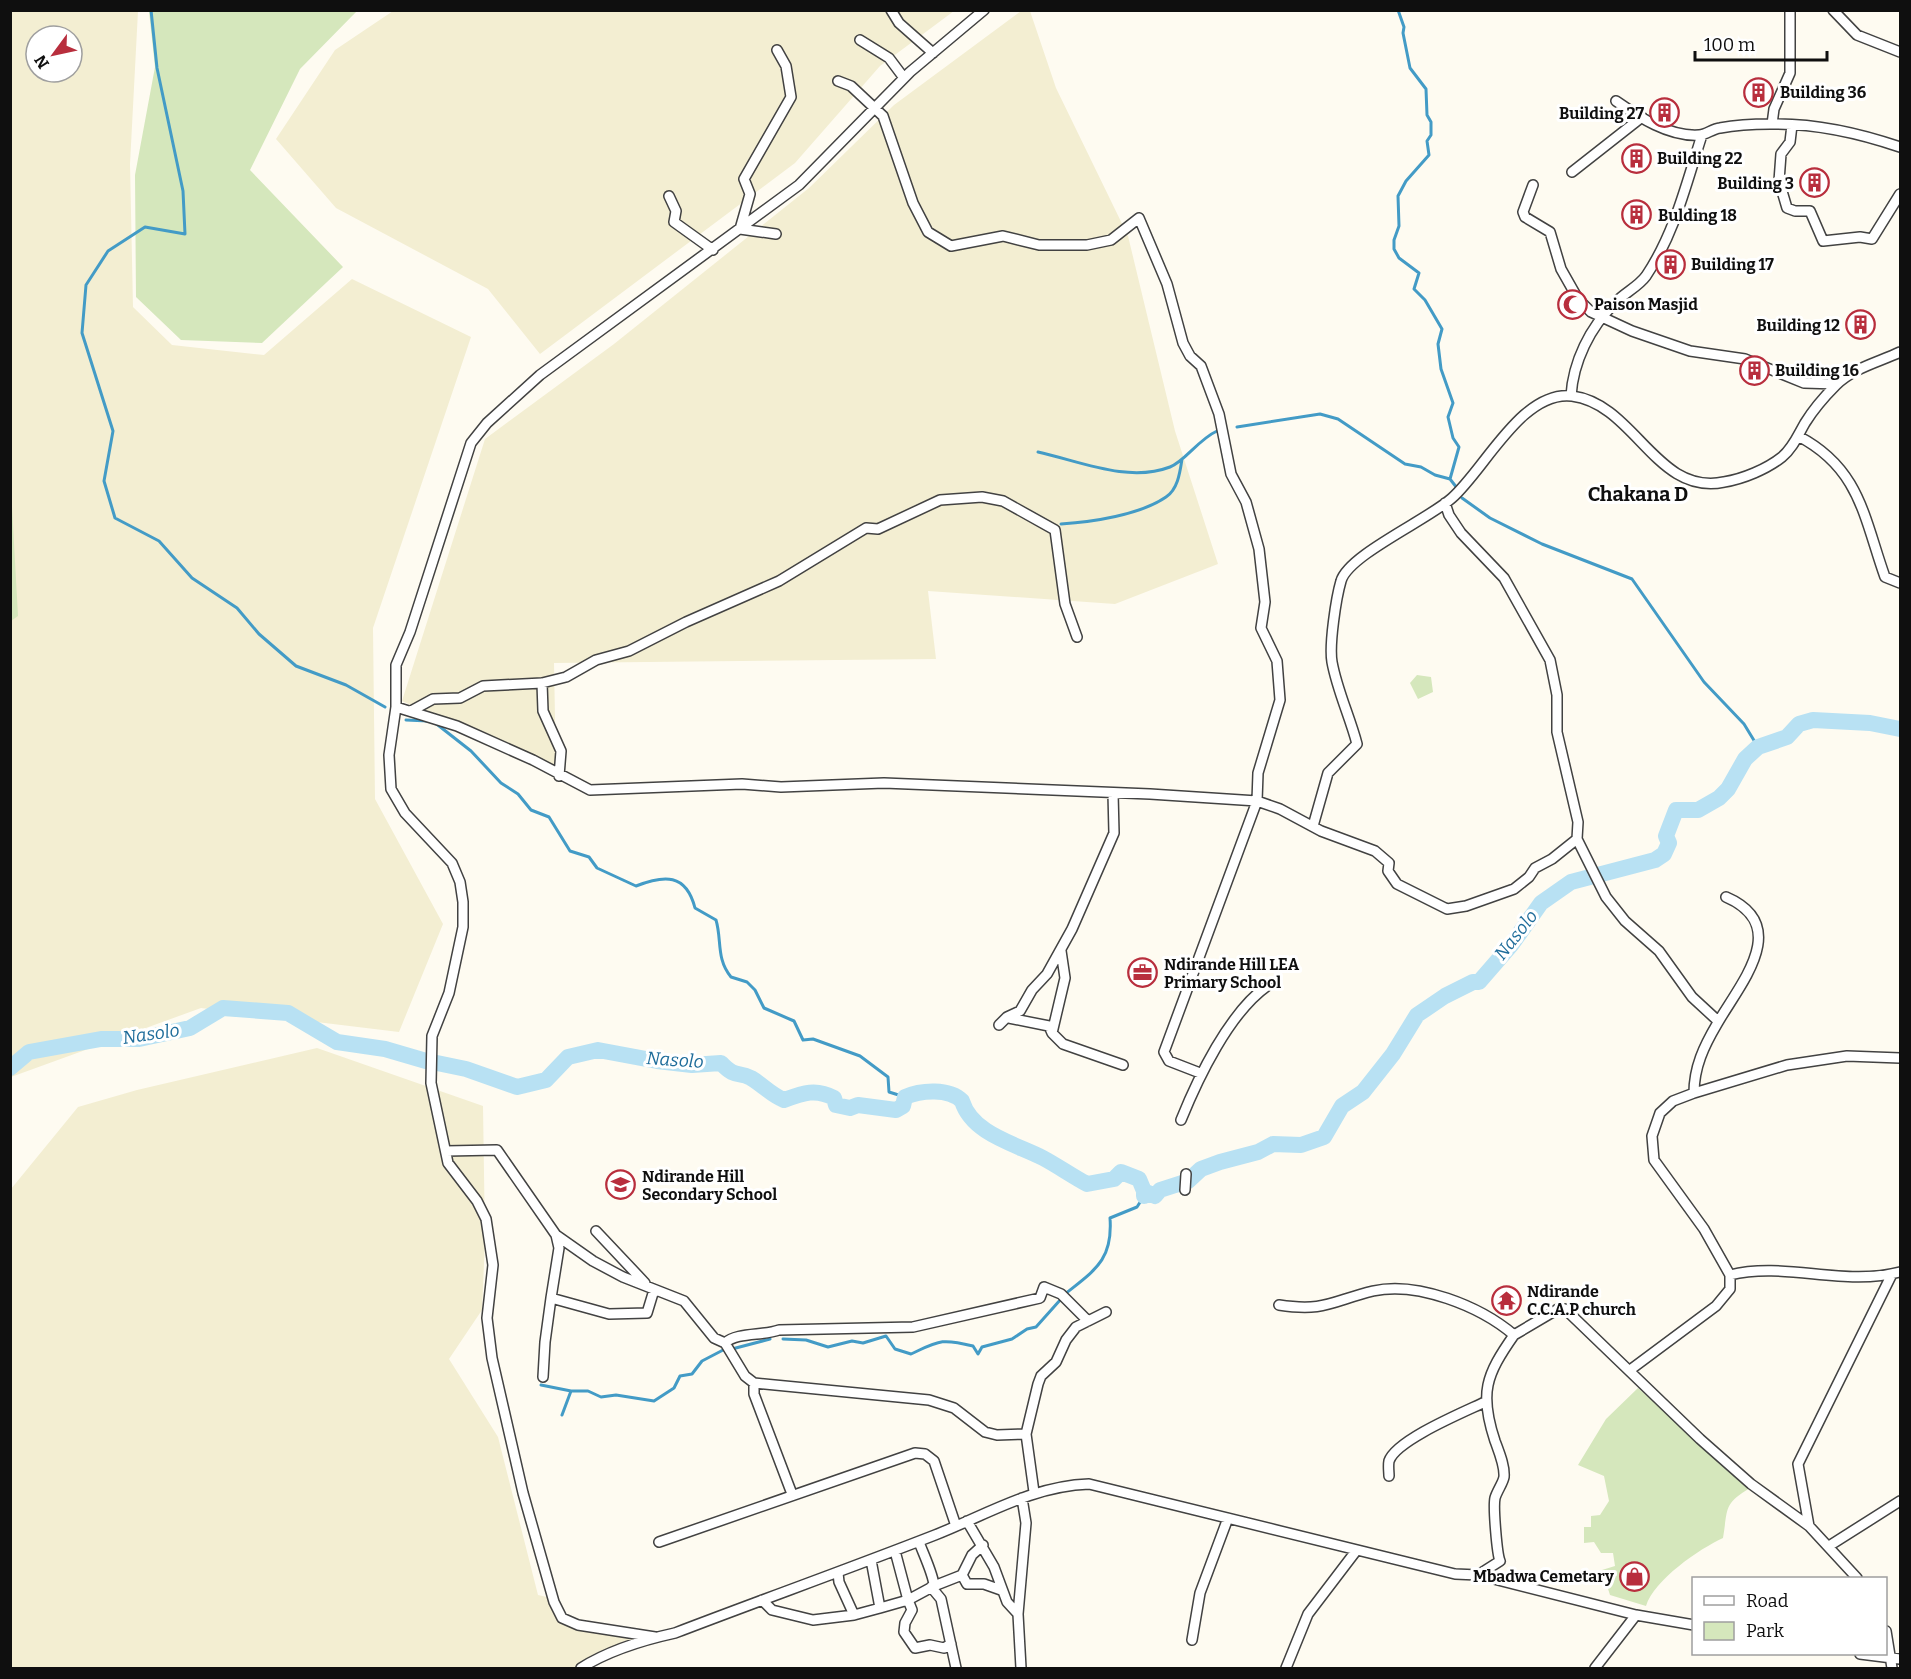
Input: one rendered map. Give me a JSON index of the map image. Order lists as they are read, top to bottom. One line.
{"districts":["Chakana D"],"water":["Nasolo"],"places":{"building":["Building 36","Building 27","Building 22","Building 3","Bulding 18","Building 17","Building 12","Building 16"],"mosque":["Paison Masjid"],"office":["Ndirande Hill LEA Primary School"],"school or university":["Ndirande Hill Secondary School"],"temple":["Ndirande C.C.A.P church"],"shop":["Mbadwa Cemetary"]},"legend":["Road","Park"],"scale_bar":"100 m","north":"bottom left"}
